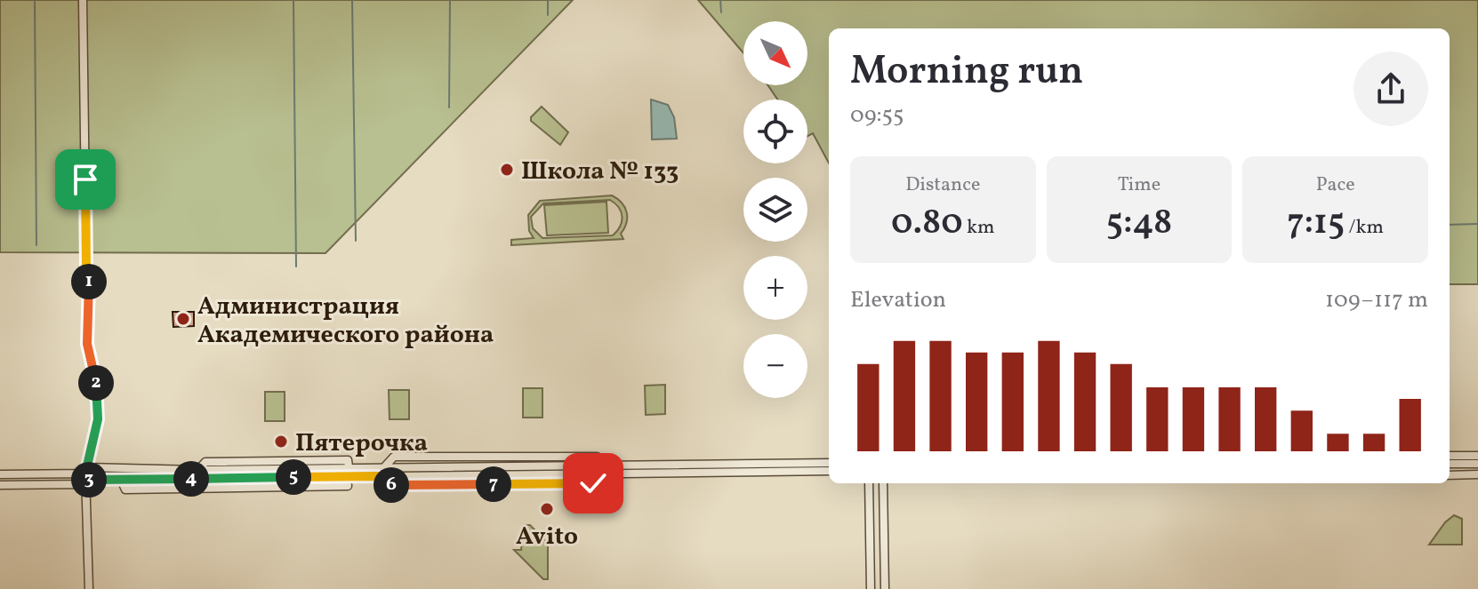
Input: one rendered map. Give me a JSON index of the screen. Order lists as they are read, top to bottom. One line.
{"places":["Школа № 133","Администрация Академического района","Пятерочка","Avito"],"north":"bottom right","page":{"map_buttons":["+","−"],"heading":["Morning run","09:55"],"stats":[["Distance","0.80 km"],["Time","5:48"],["Pace","7:15 /km"]],"pins":["1","2","5","4","3","7","6"],"chart":["Elevation","109–117 m"]}}
